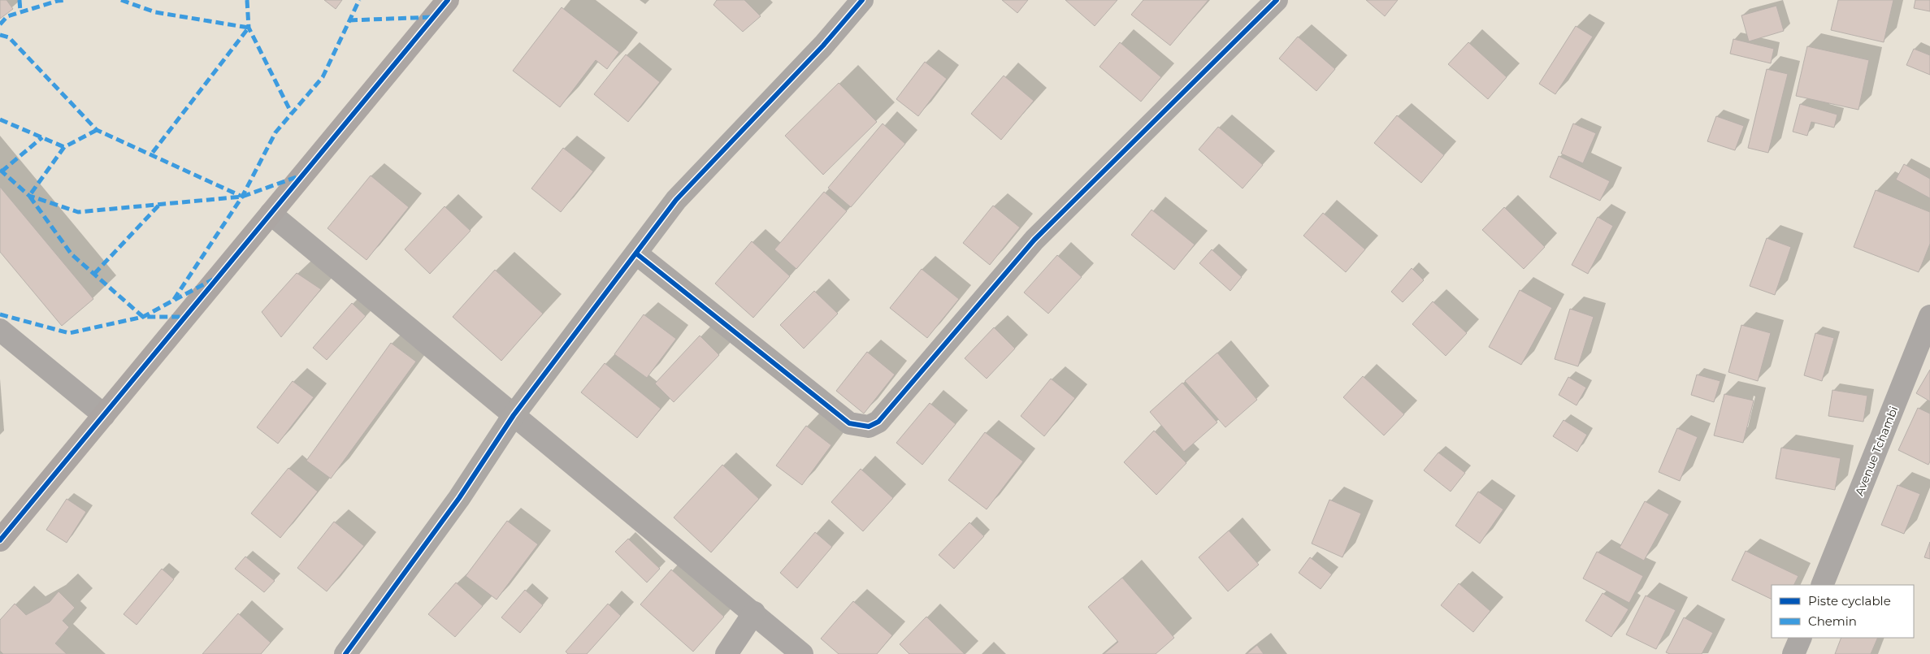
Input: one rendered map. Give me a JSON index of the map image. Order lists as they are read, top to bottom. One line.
{"streets":{"street":["Avenue Tchambi"]},"legend":["Piste cyclable","Chemin"]}
